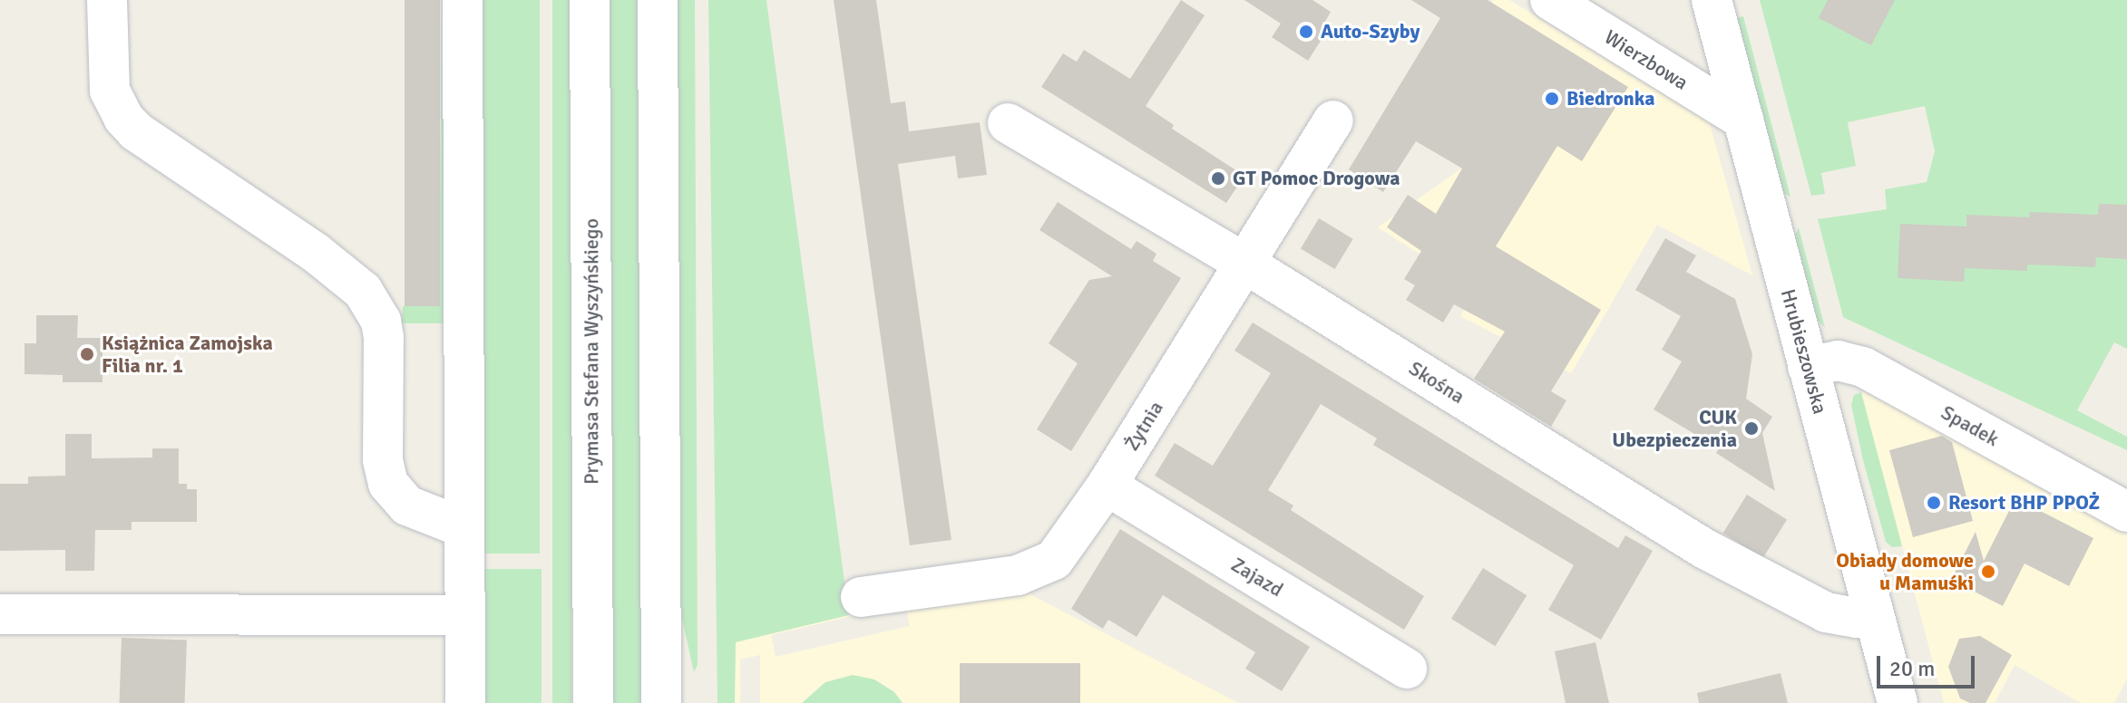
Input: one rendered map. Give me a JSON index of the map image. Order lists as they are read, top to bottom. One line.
{"streets":{"street":["Wierzbowa","Prymasa Stefana Wyszyńskiego","Hrubieszowska","Skośna","Żytnia","Spadek","Zajazd"]},"crossings":[["Wierzbowa","Hrubieszowska"],["Hrubieszowska","Skośna"],["Hrubieszowska","Spadek"],["Skośna","Żytnia"],["Żytnia","Zajazd"]],"places":["Auto-Szyby","Biedronka","GT Pomoc Drogowa","Książnica Zamojska Filia nr. 1","CUK Ubezpieczenia","Resort BHP PPOŻ","Obiady domowe u Mamuśki"],"scale_bar":"20 m"}
